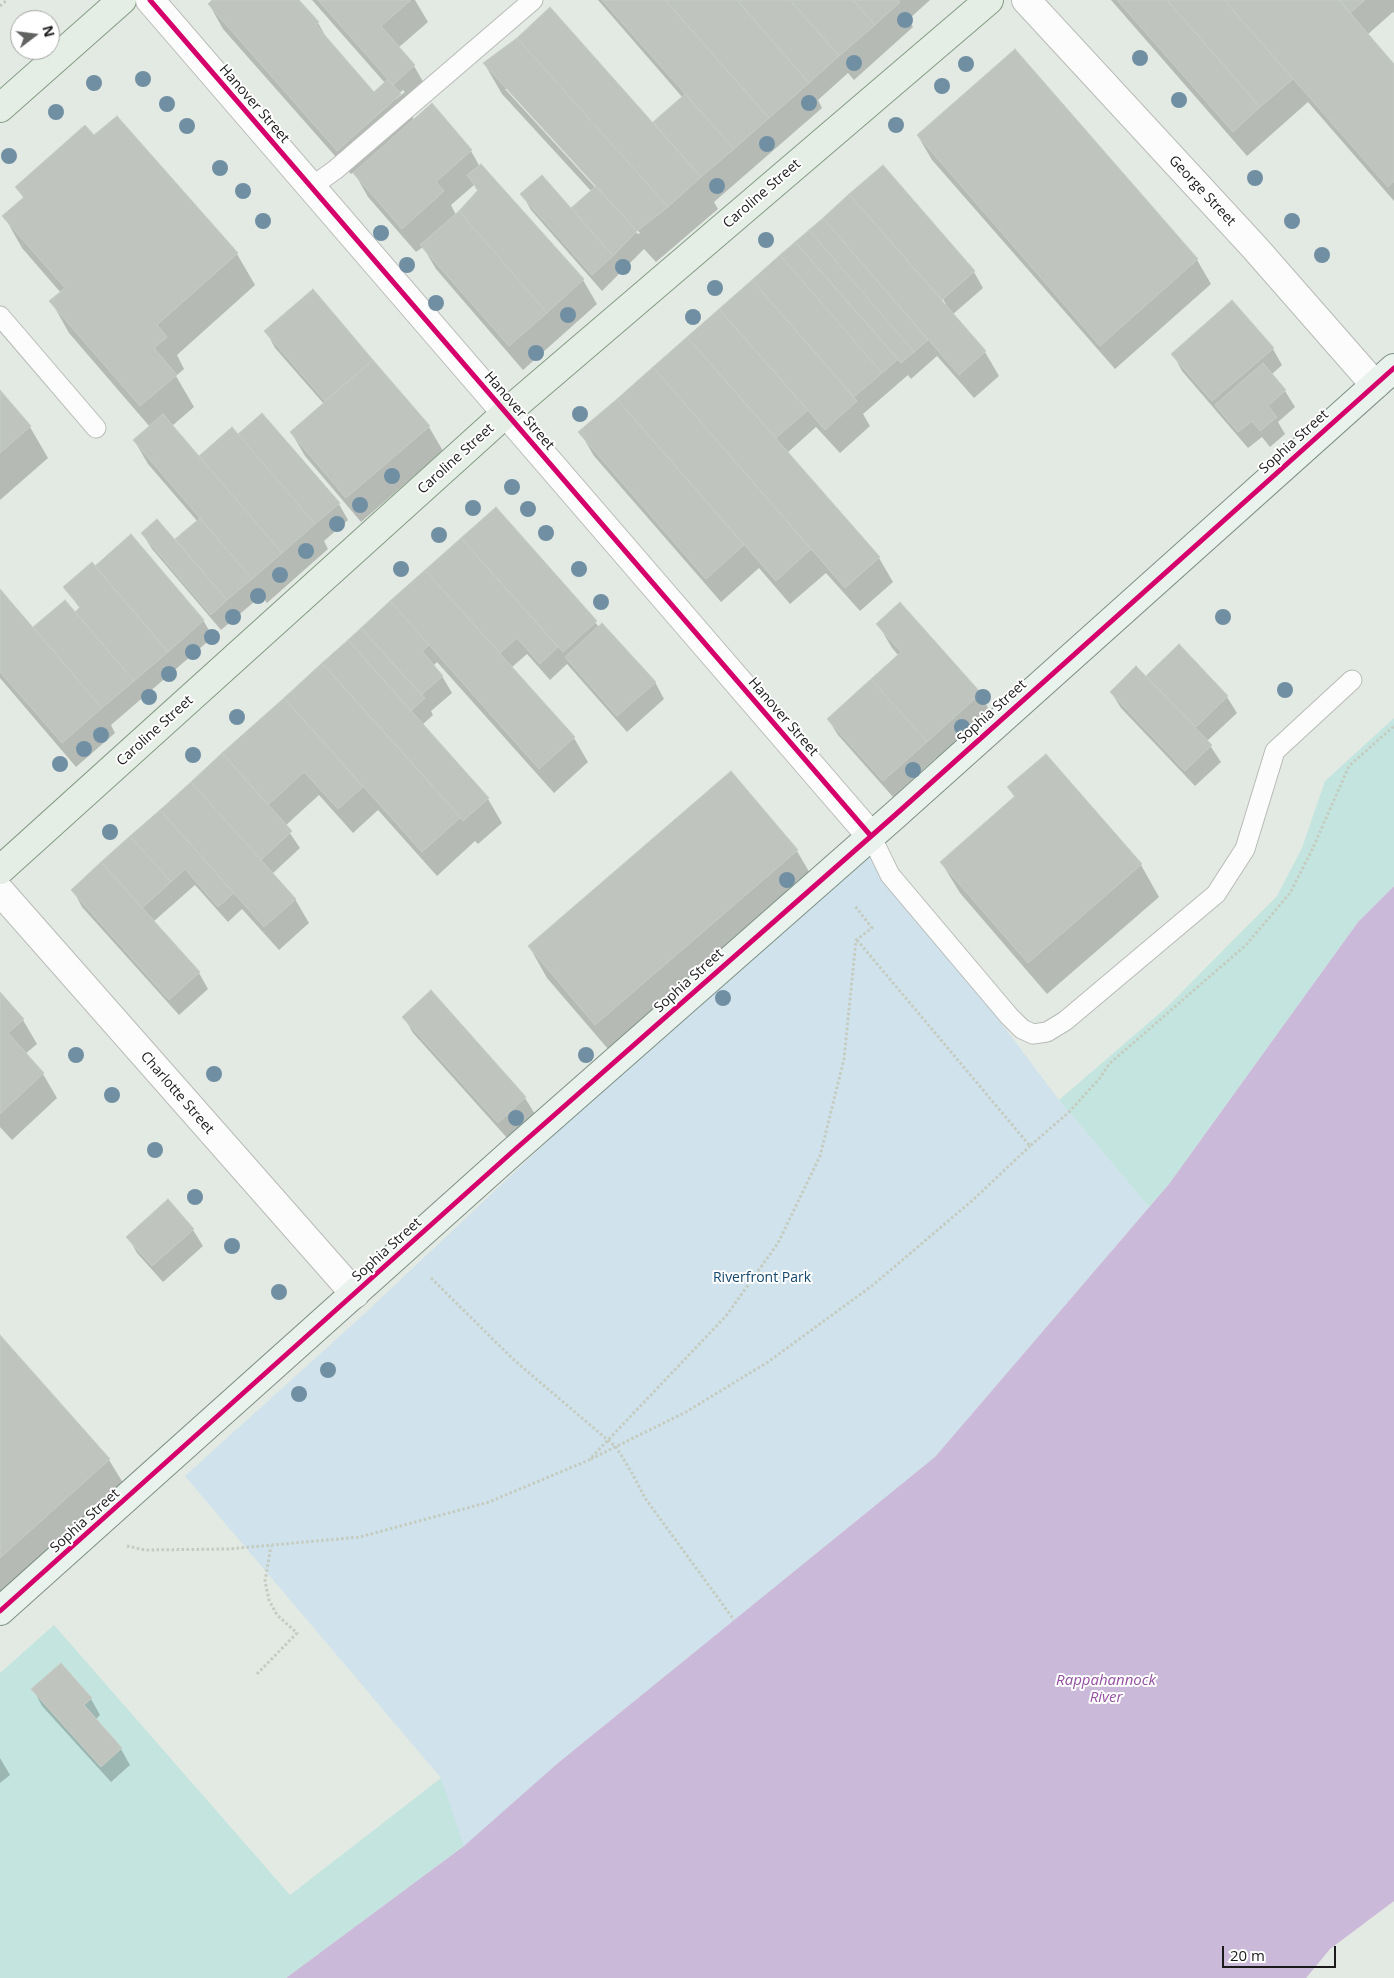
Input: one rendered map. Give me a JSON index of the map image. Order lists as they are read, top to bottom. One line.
{"streets":{"main road":["Caroline Street","Sophia Street"],"street":["Hanover Street","George Street","Charlotte Street"]},"crossings":[["Hanover Street","Caroline Street"],["Hanover Street","Sophia Street"],["George Street","Sophia Street"],["Sophia Street","Charlotte Street"]],"water":["Rappahannock River"],"parks":["Riverfront Park"],"scale_bar":"20 m","north":"right"}
